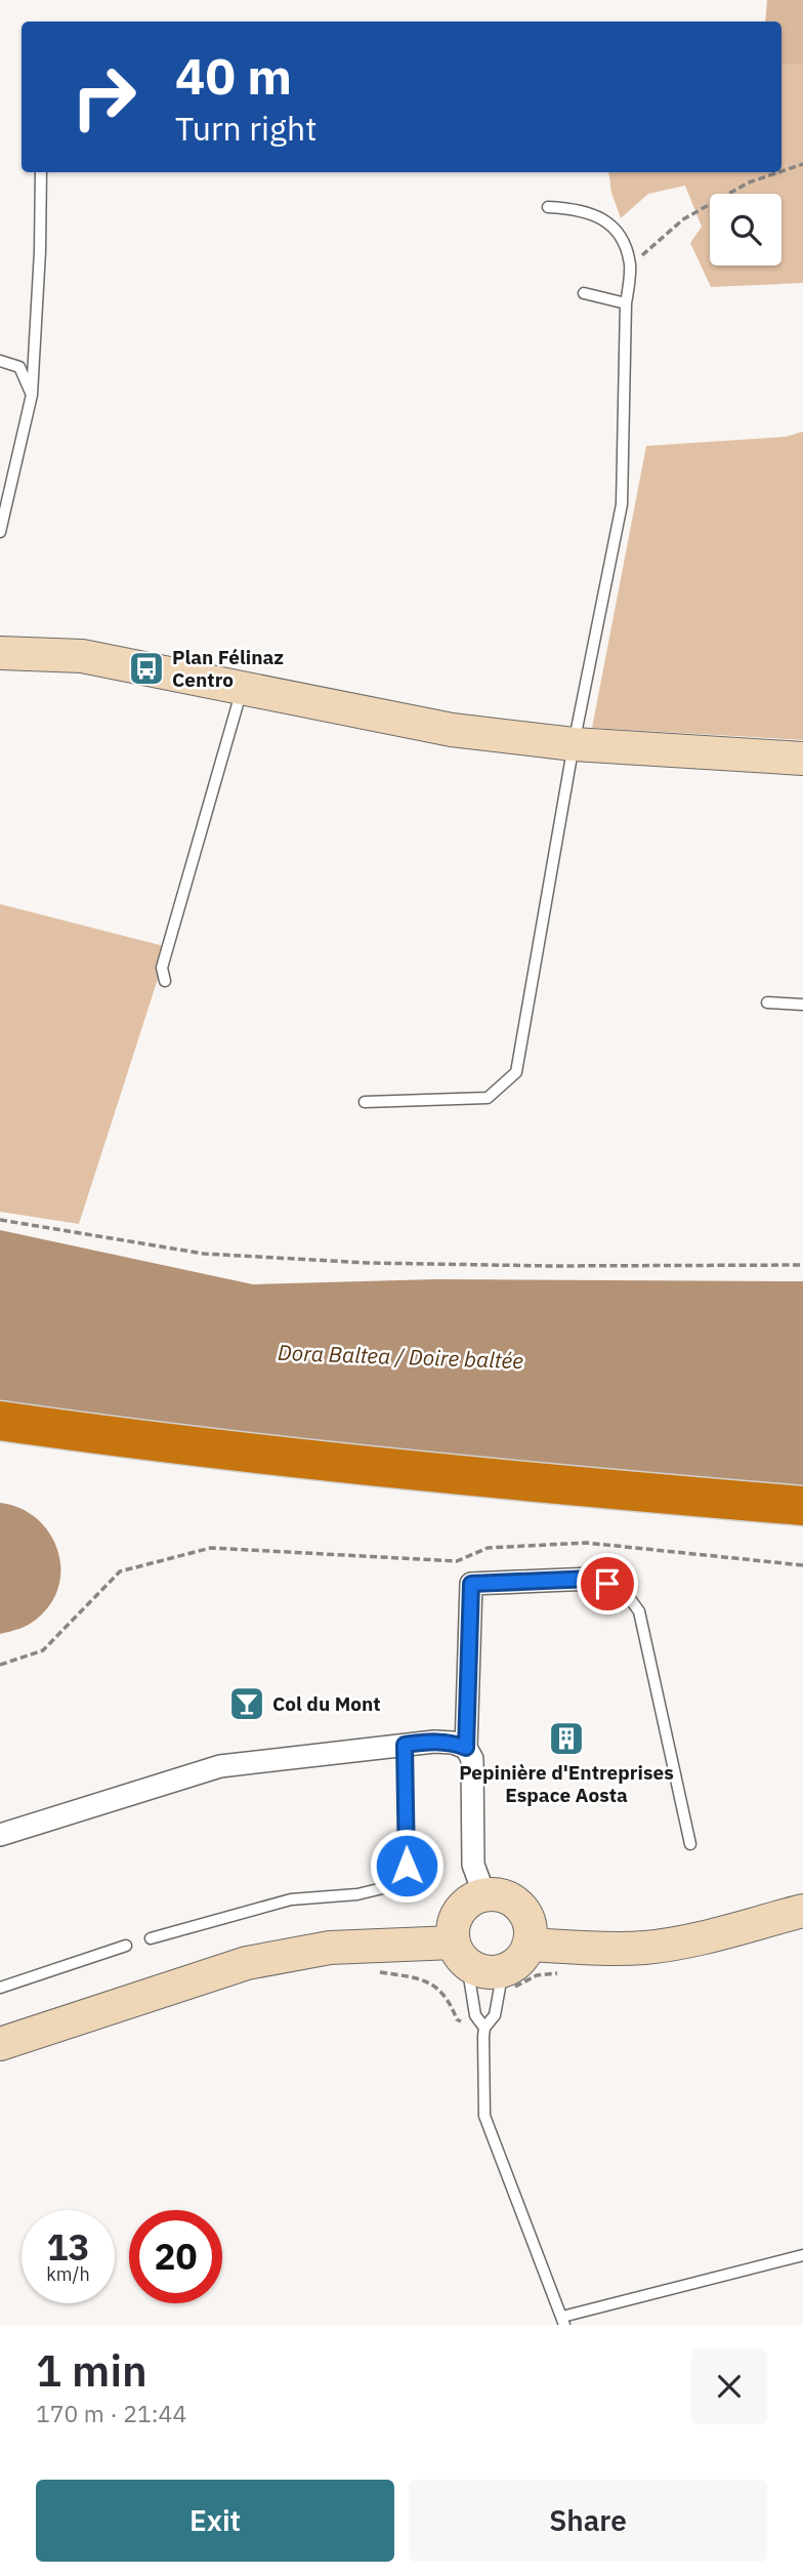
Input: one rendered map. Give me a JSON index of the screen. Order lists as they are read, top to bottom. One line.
{"water":["Dora Baltea / Doire baltée"],"places":{"bus stop":["Plan Félinaz Centro"],"bar":["Col du Mont"],"building":["Pepinière d'Entreprises Espace Aosta"]},"page":{"turn":["40 m","Turn right"],"speed":"13 km/h","limit":"20","heading":["1 min","170 m · 21:44"],"buttons":["Exit","Share"]}}
